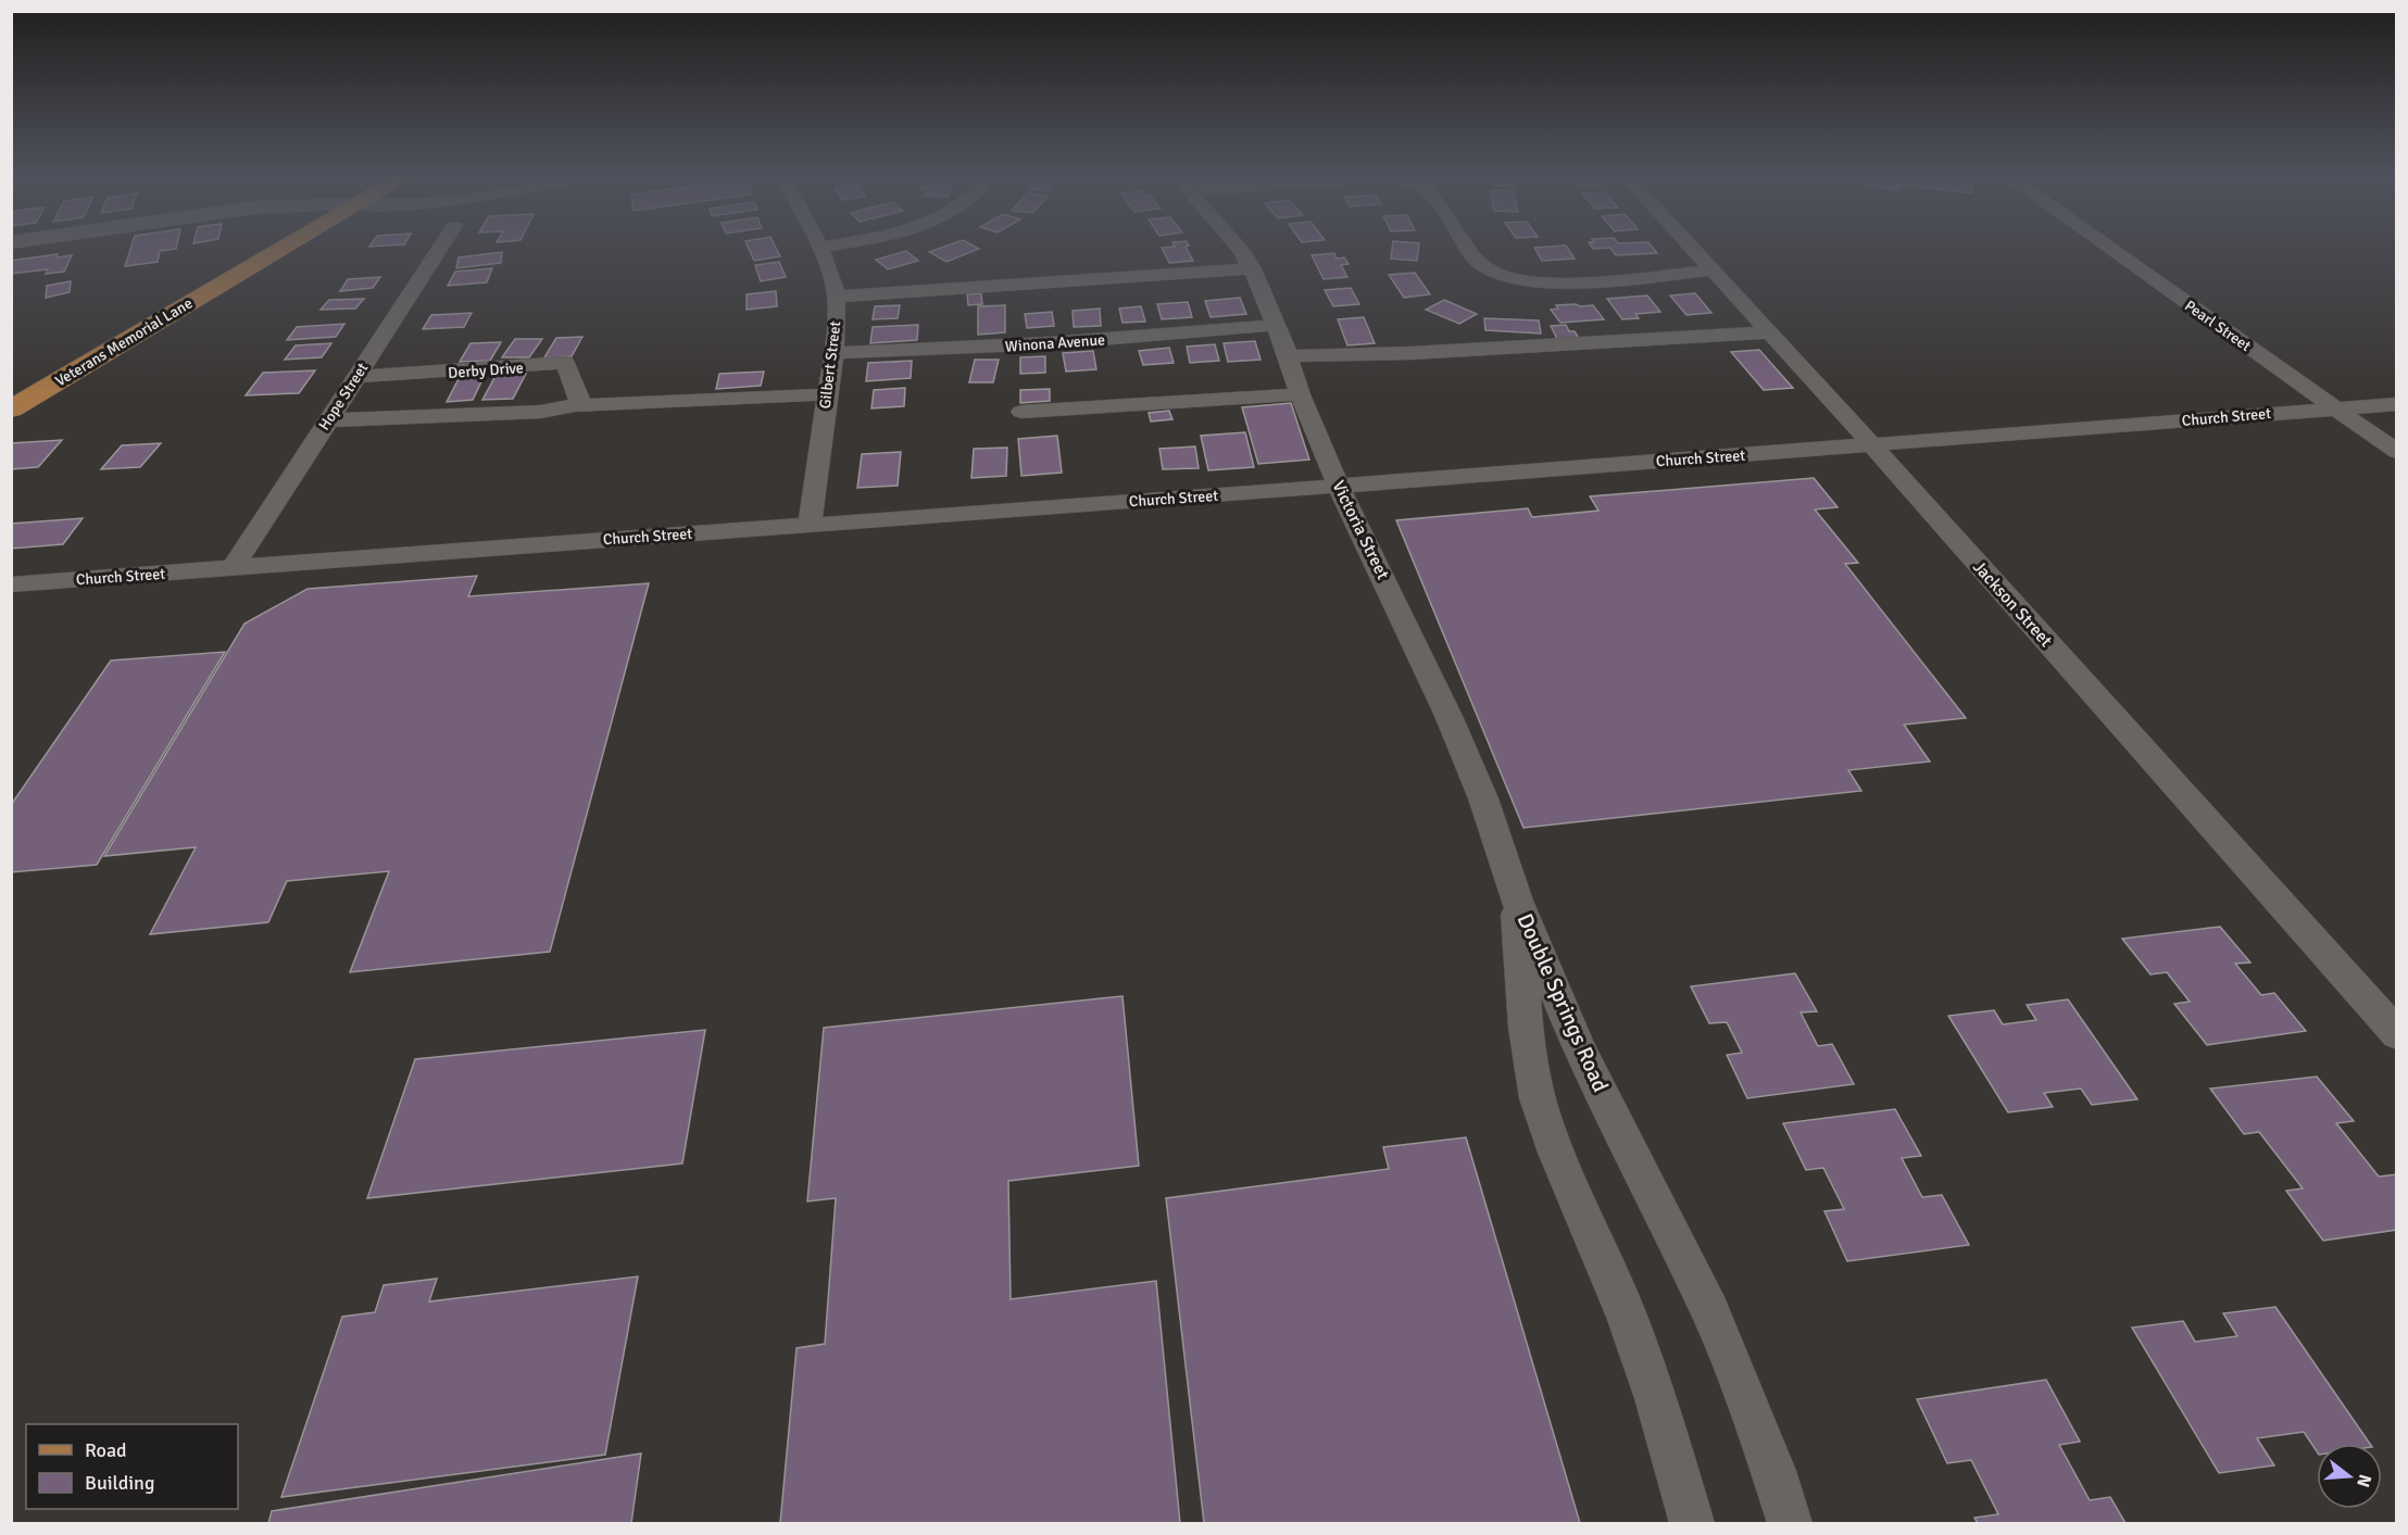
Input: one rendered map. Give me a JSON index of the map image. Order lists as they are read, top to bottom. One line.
{"streets":{"main road":["Veterans Memorial Lane"],"street":["Pearl Street","Winona Avenue","Gilbert Street","Derby Drive","Hope Street","Church Street","Victoria Street","Jackson Street","Double Springs Road"]},"crossings":[["Pearl Street","Church Street"],["Winona Avenue","Gilbert Street"],["Winona Avenue","Victoria Street"],["Gilbert Street","Church Street"],["Derby Drive","Hope Street"],["Hope Street","Church Street"],["Church Street","Victoria Street"],["Church Street","Jackson Street"],["Victoria Street","Double Springs Road"]],"legend":["Road","Building"],"north":"right"}
